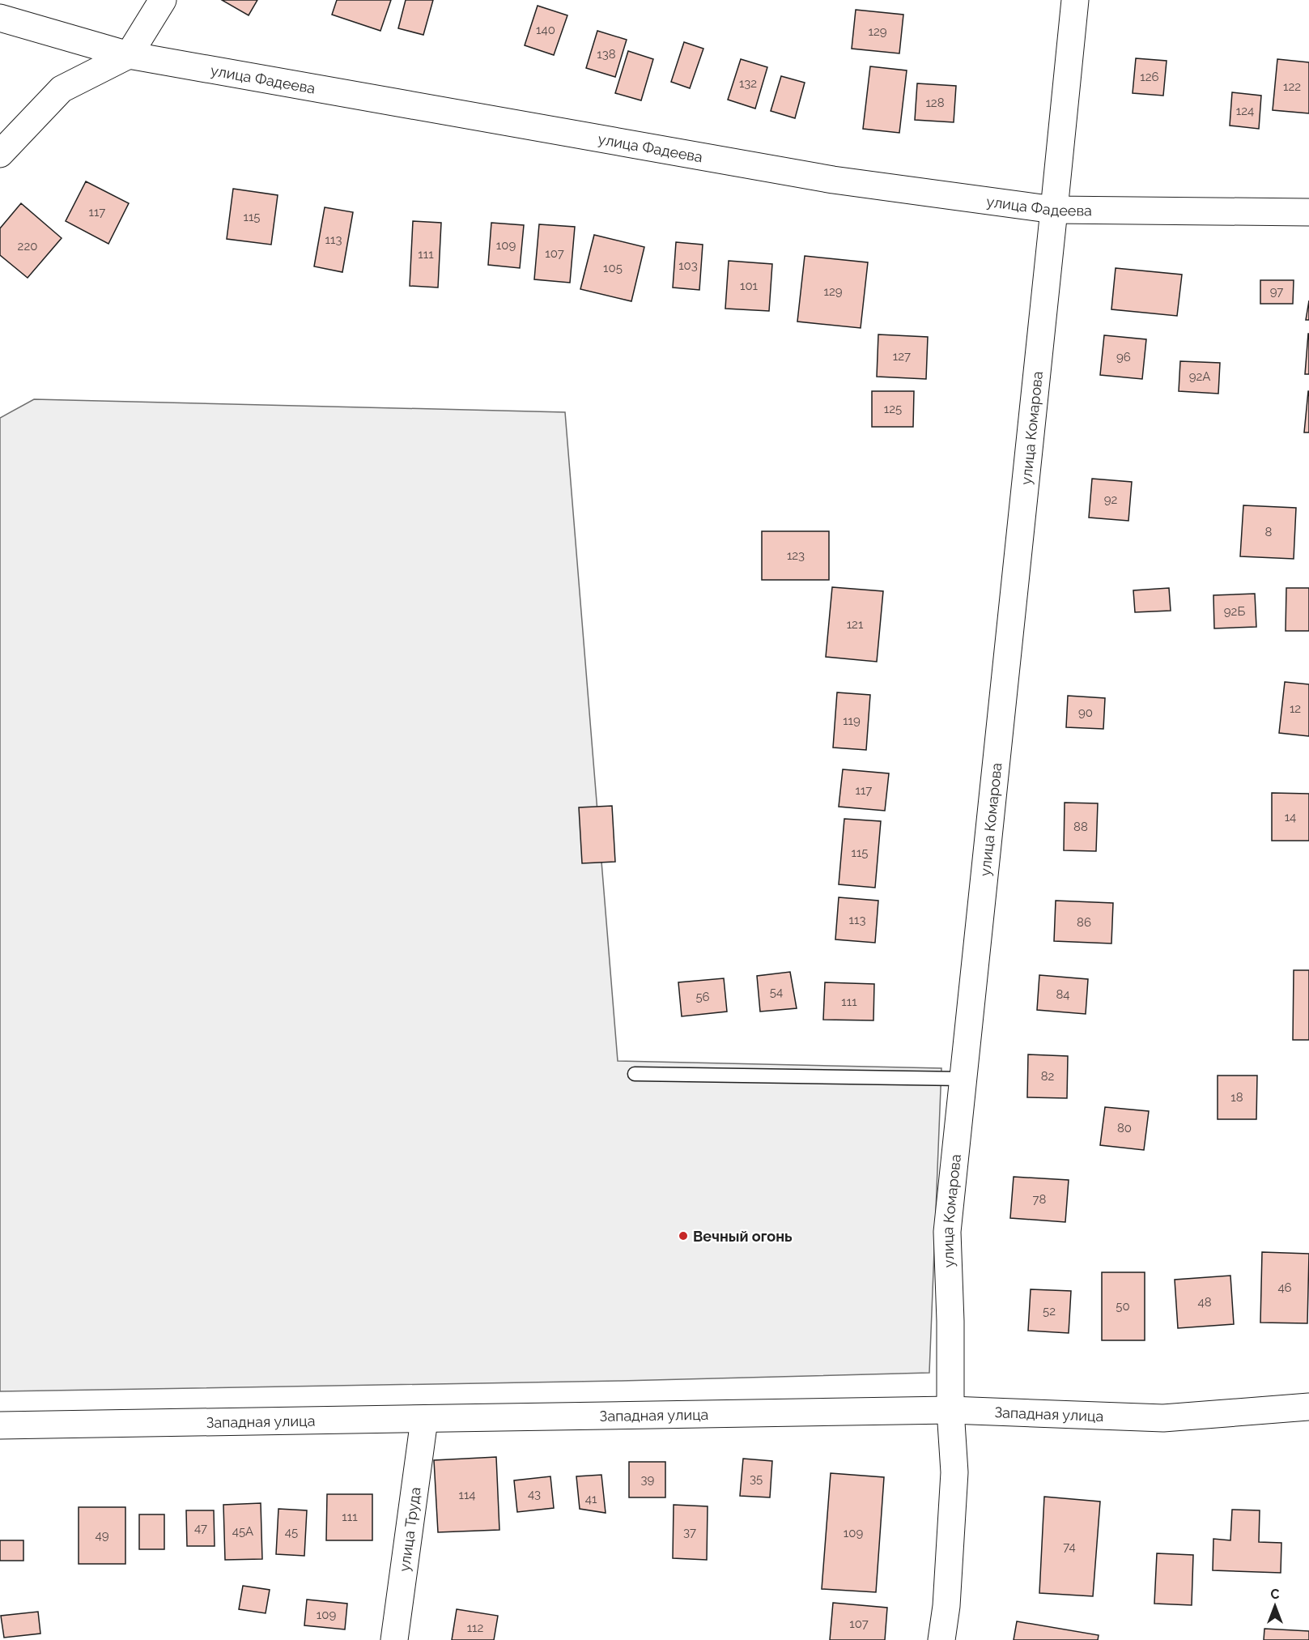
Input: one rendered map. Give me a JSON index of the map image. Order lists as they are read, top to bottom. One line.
{"streets":{"street":["улица Фадеева","улица Комарова","Западная улица","улица Труда"]},"crossings":[["улица Фадеева","улица Комарова"],["улица Комарова","Западная улица"],["Западная улица","улица Труда"]],"places":["Вечный огонь"],"house_numbers":["140","129","138","126","132","122","128","124","117","115","113","109","220","107","111","103","105","101","129","97","127","96","92А","125","92","8","123","92Б","121","12","90","119","117","14","88","115","113","86","54","84","56","111","82","18","80","78","46","48","50","52","35","39","43","114","41","111","47","45А","45","37","109","49","74","109","107","112"],"north":"top"}
